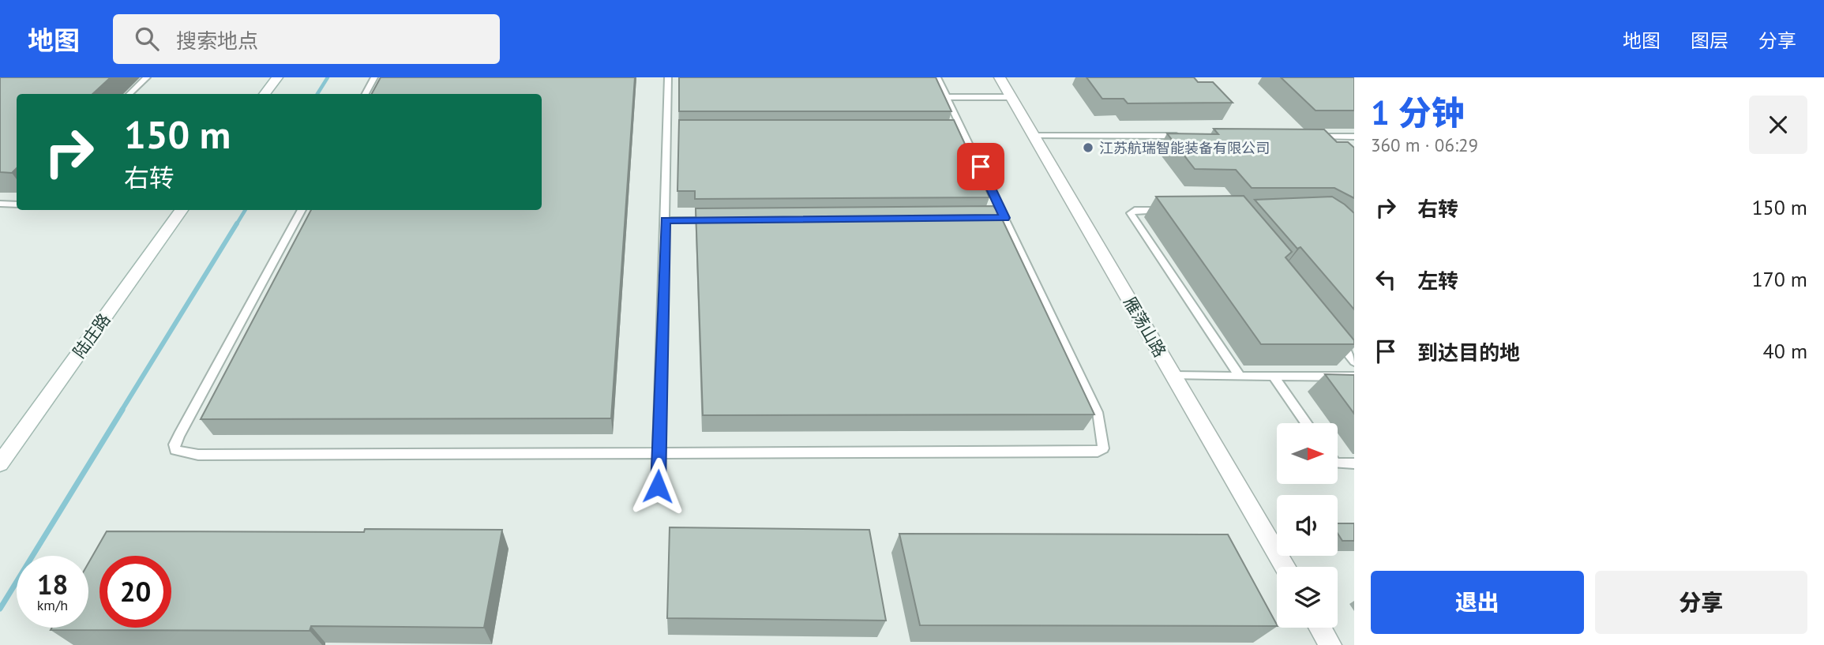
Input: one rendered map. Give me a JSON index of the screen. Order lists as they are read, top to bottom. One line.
{"streets":{"street":["雁荡山路","陆庄路"]},"places":["江苏航瑞智能装备有限公司"],"north":"right","page":{"header":"地图","search":"搜索地点","nav":["地图","图层","分享"],"heading":["1 分钟","360 m · 06:29"],"turn":["150 m","右转"],"list":[{"name":"右转","value":"150 m"},{"name":"左转","value":"170 m"},{"name":"到达目的地","value":"40 m"}],"speed":"18 km/h","limit":"20","buttons":["退出","分享"]}}
